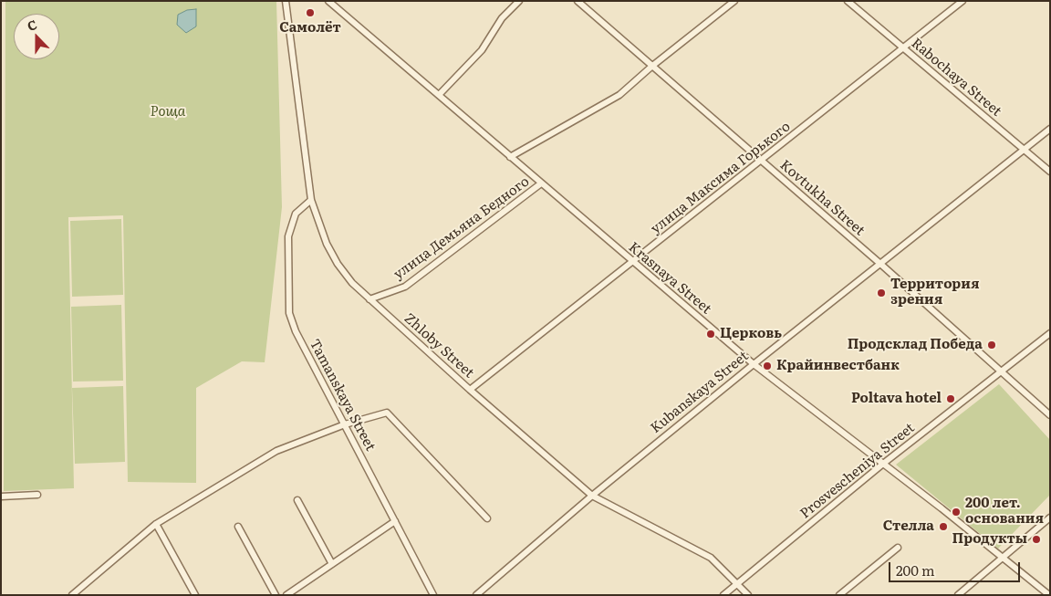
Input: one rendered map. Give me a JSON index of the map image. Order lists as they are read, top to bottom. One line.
{"streets":{"street":["Rabochaya Street","улица Максима Горького","Kovtukha Street","улица Демьяна Бедного","Krasnaya Street","Zhloby Street","Kubanskaya Street","Tamanskaya Street","Prosvescheniya Street"]},"crossings":[["Rabochaya Street","улица Максима Горького"],["Rabochaya Street","Kubanskaya Street"],["улица Максима Горького","Kovtukha Street"],["улица Максима Горького","Krasnaya Street"],["улица Максима Горького","Zhloby Street"],["Kovtukha Street","Kubanskaya Street"],["Kovtukha Street","Prosvescheniya Street"],["улица Демьяна Бедного","Krasnaya Street"],["улица Демьяна Бедного","Zhloby Street"],["Krasnaya Street","Kubanskaya Street"],["Krasnaya Street","Prosvescheniya Street"],["Zhloby Street","Kubanskaya Street"],["Zhloby Street","Tamanskaya Street"],["Zhloby Street","Prosvescheniya Street"]],"parks":["Роща"],"places":["Самолёт","Территория зрения","Церковь","Продсклад Победа","Крайинвестбанк","Poltava hotel","200 лет. основания","Стелла","Продукты"],"scale_bar":"200 m","north":"top"}
